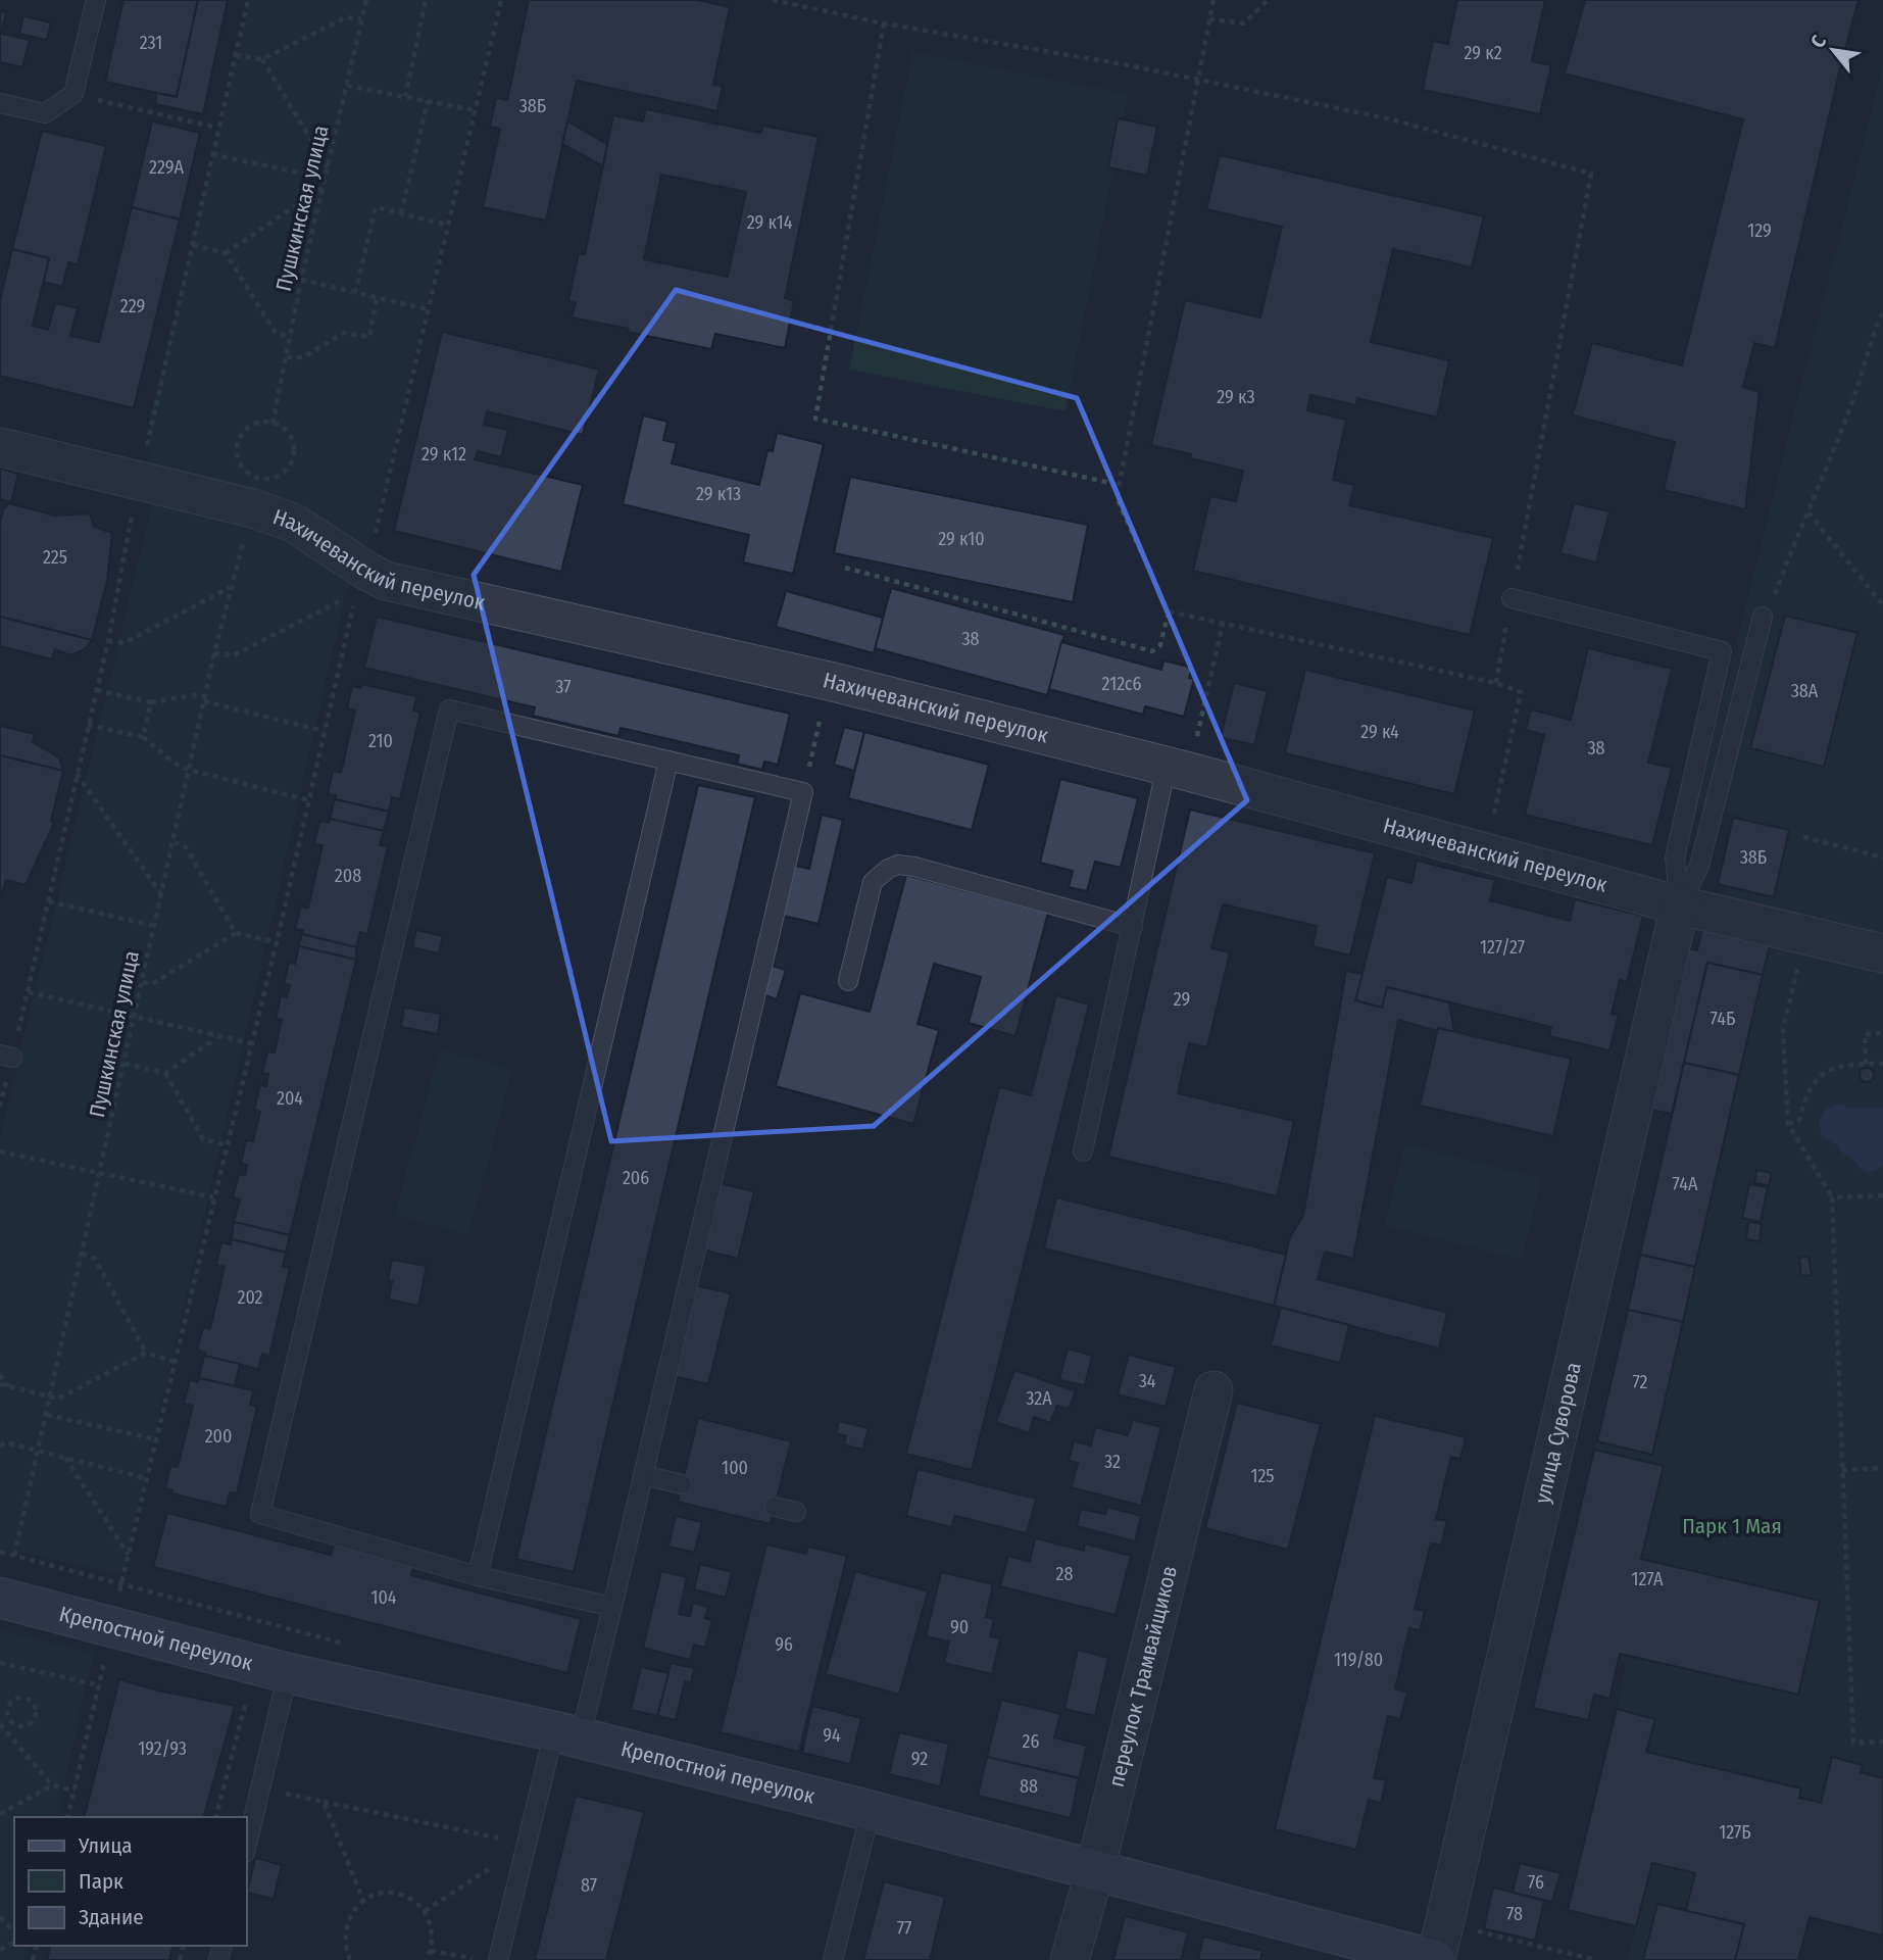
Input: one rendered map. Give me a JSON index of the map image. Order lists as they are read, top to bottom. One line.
{"streets":{"street":["Нахичеванский переулок","улица Суворова","Крепостной переулок","переулок Трамвайщиков"],"path":["Пушкинская улица"]},"crossings":[["Пушкинская улица","Нахичеванский переулок"],["Пушкинская улица","Крепостной переулок"],["Нахичеванский переулок","улица Суворова"],["улица Суворова","Крепостной переулок"],["Крепостной переулок","переулок Трамвайщиков"]],"parks":["Парк 1 Мая"],"house_numbers":["231","29 к2","38Б","229А","29 к14","129","229","29 к3","29 к12","29 к13","29 к10","225","38","212с6","37","38А","29 к4","210","38","38Б","208","127/27","29","74Б","204","206","74А","202","34","72","32А","200","32","100","125","28","127А","104","90","96","119/80","94","26","192/93","92","88","127Б","76","87","78","77"],"legend":["Улица","Парк","Здание"],"north":"top left"}
